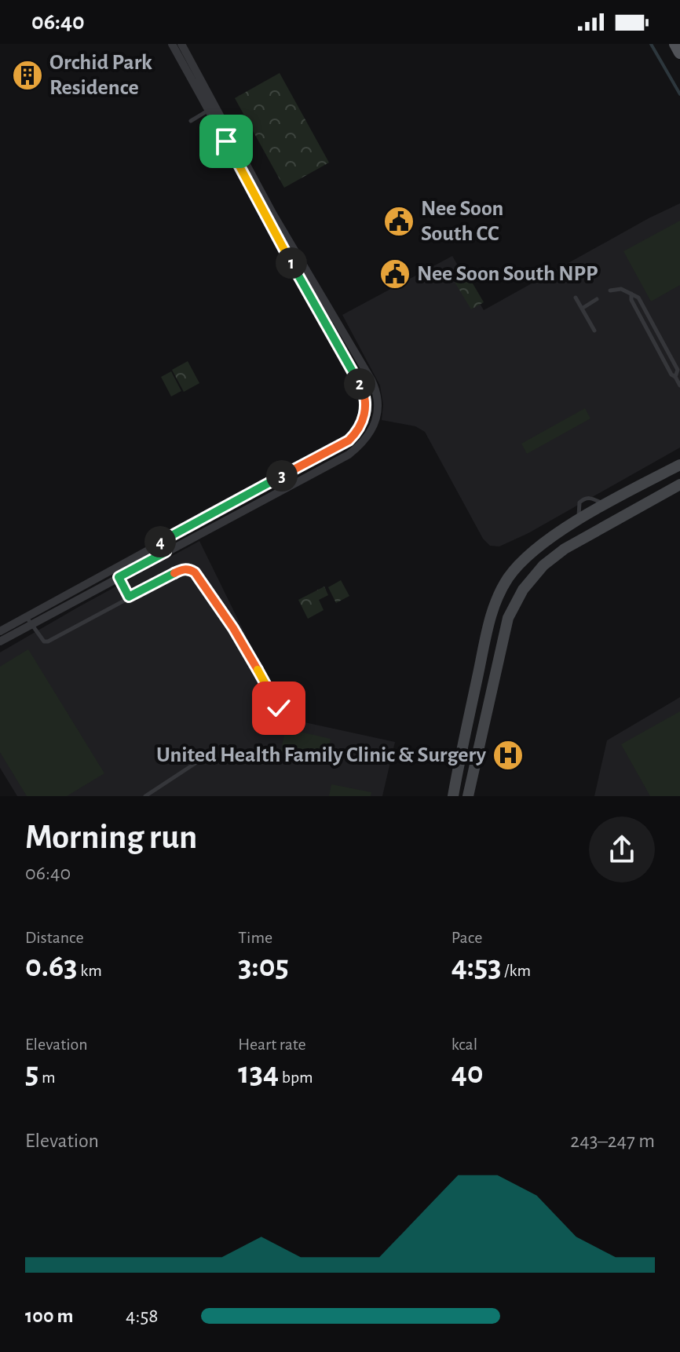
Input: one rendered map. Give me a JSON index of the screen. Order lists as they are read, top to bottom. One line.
{"places":{"building":["Orchid Park Residence"],"public building":["Nee Soon South CC","Nee Soon South NPP"],"hospital":["United Health Family Clinic & Surgery"]},"page":{"status":"06:40","pins":["1","2","3","4"],"heading":["Morning run","06:40"],"stats":[["Distance","0.63 km"],["Time","3:05"],["Pace","4:53 /km"],["Elevation","5 m"],["Heart rate","134 bpm"],["kcal","40"]],"chart":["Elevation","243–247 m"],"list":[{"name":"100 m","note":"4:58"}]}}
